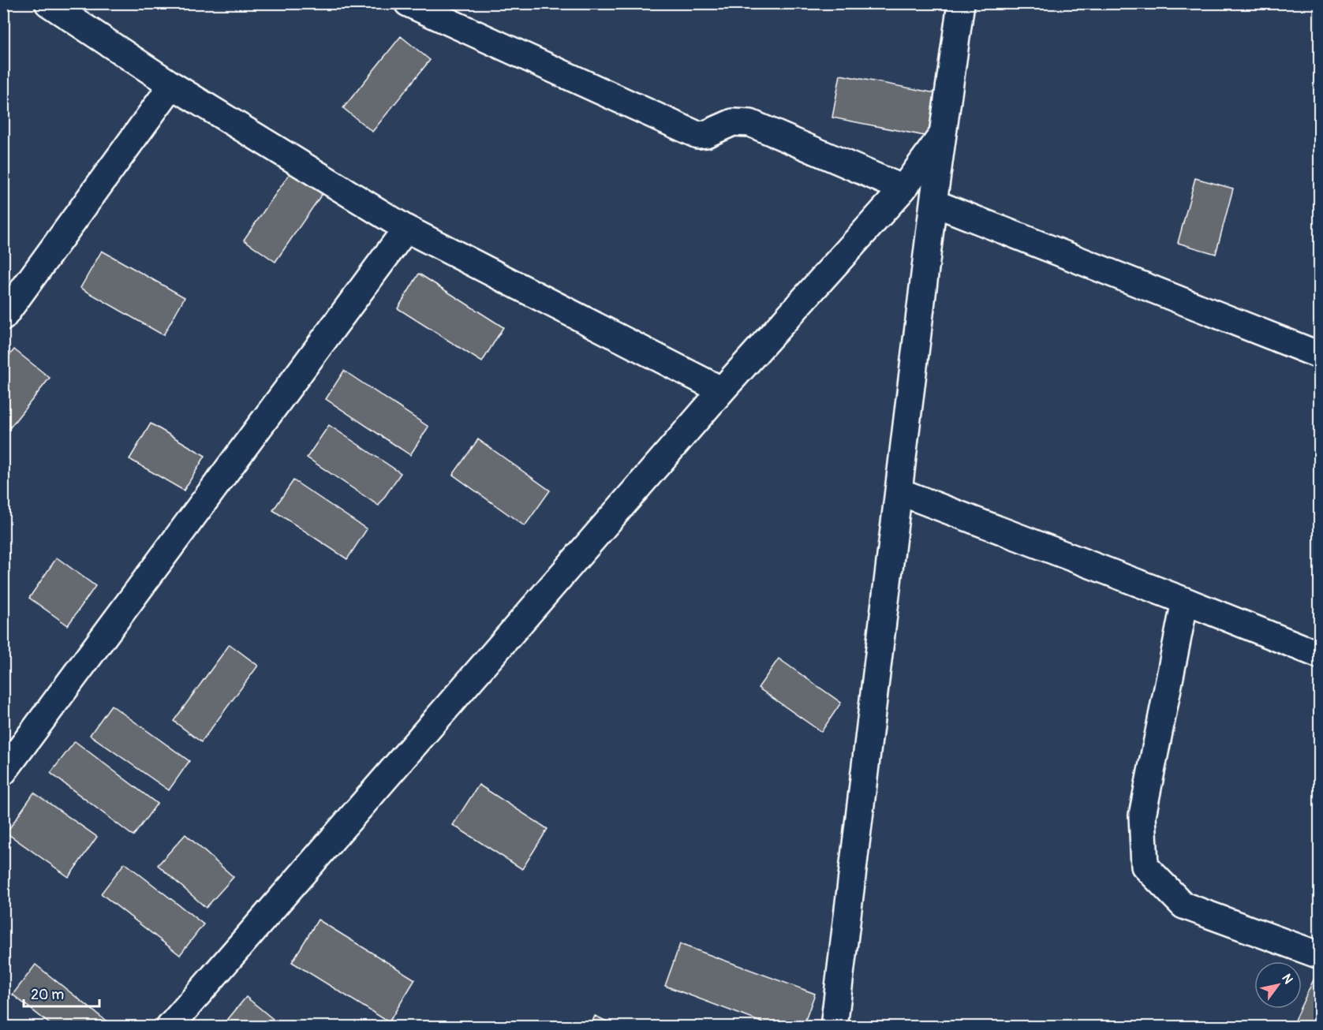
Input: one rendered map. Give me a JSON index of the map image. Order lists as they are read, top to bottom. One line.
{"scale_bar":"20 m","north":"top right"}
